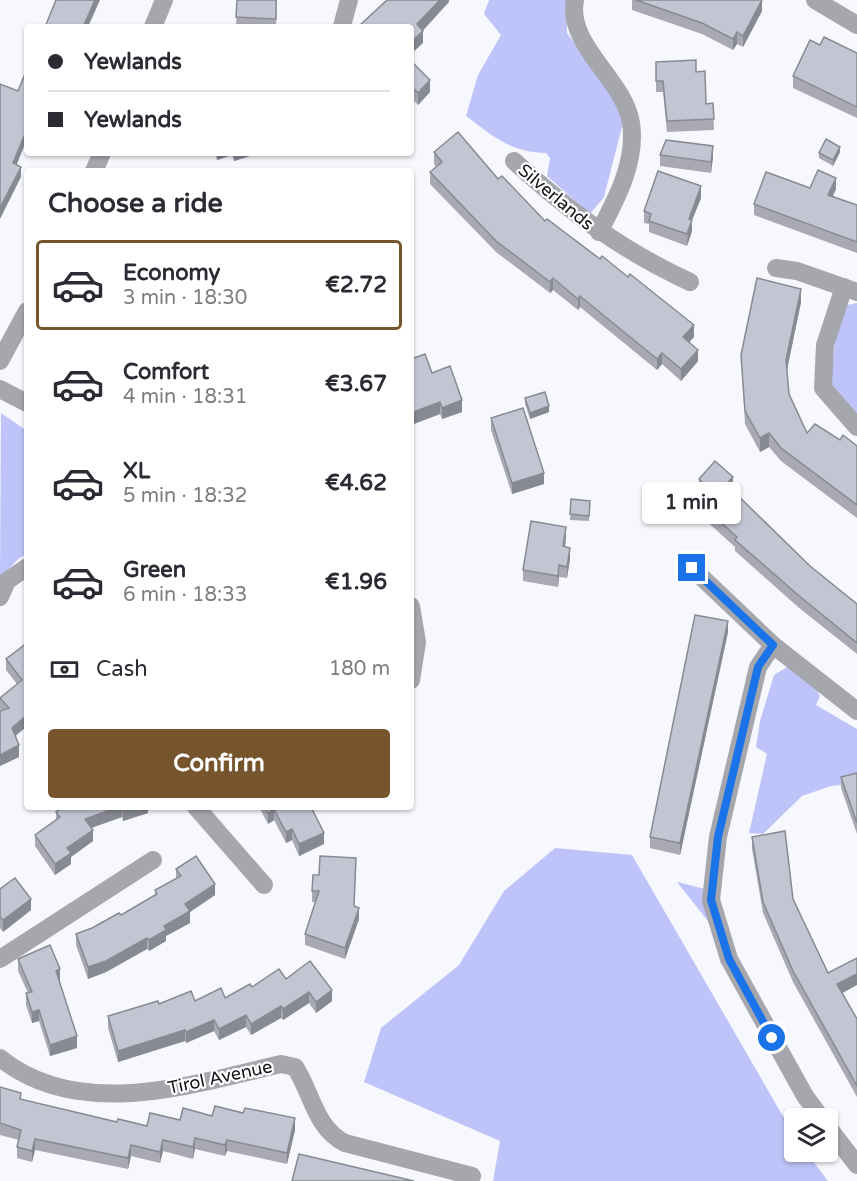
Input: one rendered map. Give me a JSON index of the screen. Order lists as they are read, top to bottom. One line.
{"streets":{"street":["Silverlands","Tirol Avenue"]},"page":{"banner":["Yewlands","Yewlands"],"heading":"Choose a ride","list":[{"name":"Economy","note":"3 min · 18:30","value":"€2.72"},{"name":"Comfort","note":"4 min · 18:31","value":"€3.67"},{"name":"XL","note":"5 min · 18:32","value":"€4.62"},{"name":"Green","note":"6 min · 18:33","value":"€1.96"}],"bubble":"1 min","pay":["Cash","180 m"],"buttons":"Confirm"}}
